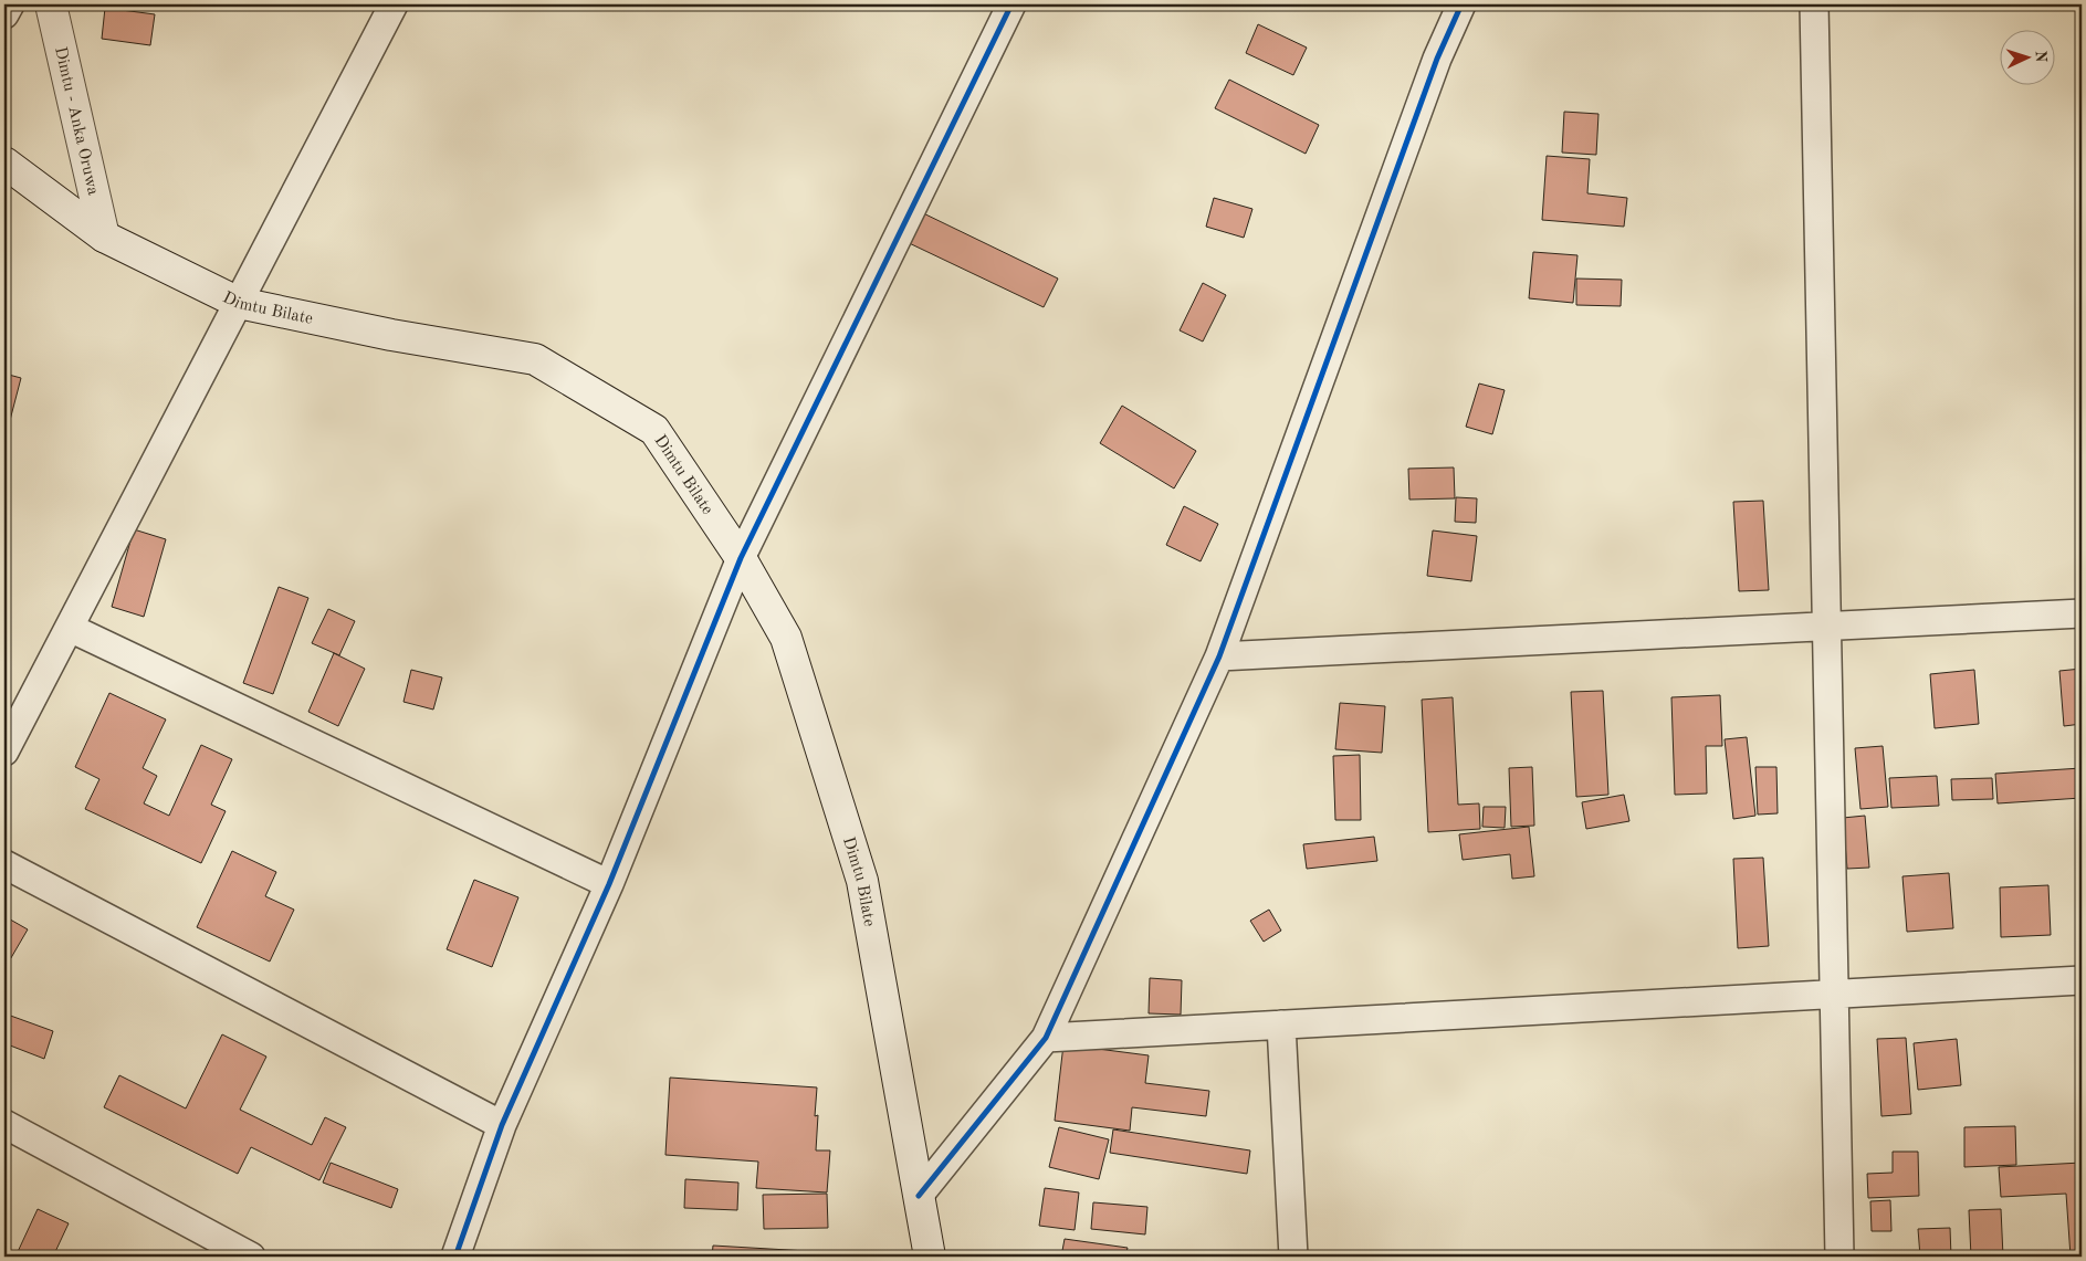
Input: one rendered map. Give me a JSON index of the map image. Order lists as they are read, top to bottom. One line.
{"streets":{"main road":["Dimtu - Anka Oruwa","Dimtu Bilate"]},"crossings":[["Dimtu - Anka Oruwa","Dimtu Bilate"]],"north":"right"}
